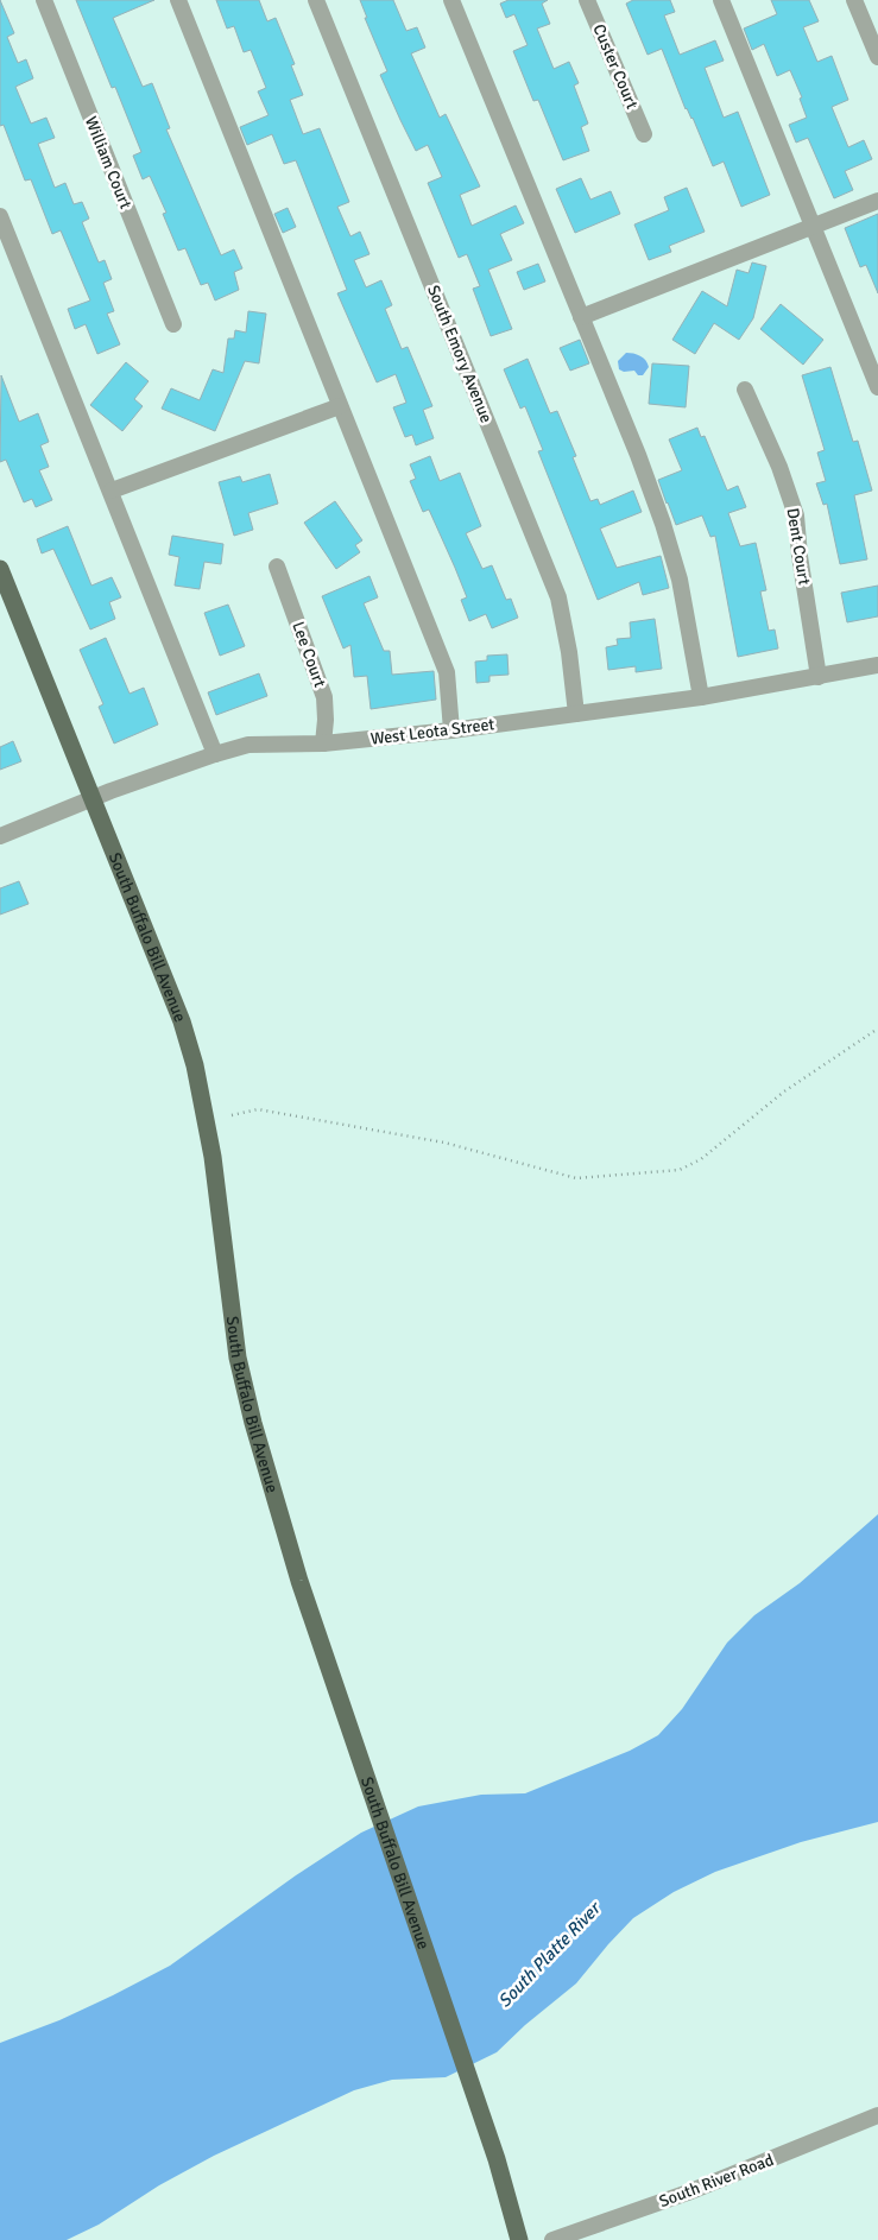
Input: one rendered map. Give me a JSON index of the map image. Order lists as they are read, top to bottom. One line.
{"streets":{"main road":["South Buffalo Bill Avenue"],"street":["Custer Court","William Court","South Emory Avenue","Dent Court","Lee Court","West Leota Street","South River Road"]},"crossings":[["South Emory Avenue","West Leota Street"],["Dent Court","West Leota Street"],["Lee Court","West Leota Street"],["West Leota Street","South Buffalo Bill Avenue"]],"water":["South Platte River"]}
